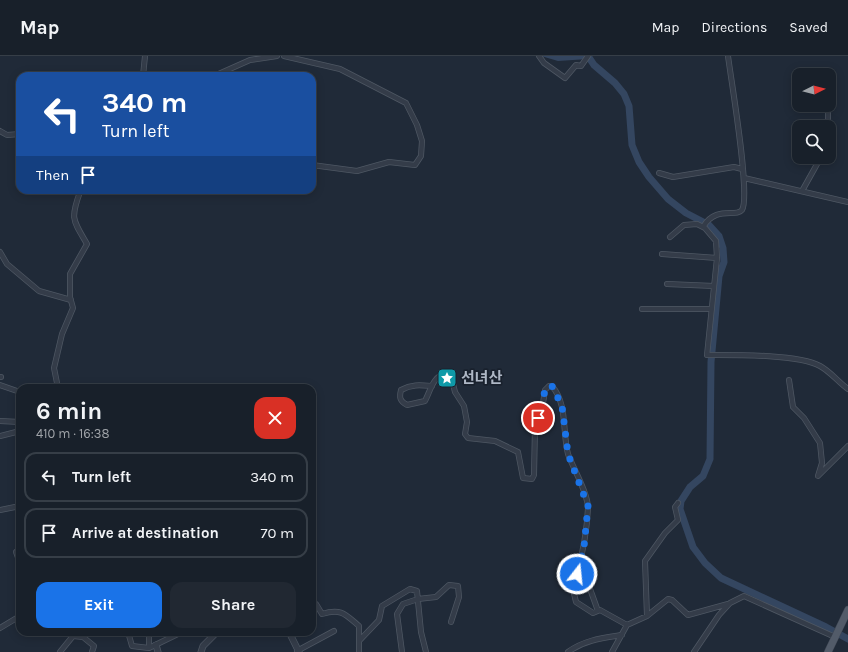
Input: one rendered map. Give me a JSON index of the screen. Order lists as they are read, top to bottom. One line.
{"places":{"place":["선녀산"]},"north":"right","page":{"header":"Map","nav":["Map","Directions","Saved"],"turn":["340 m","Turn left"],"then":"Then","heading":["6 min","410 m · 16:38"],"list":[{"name":"Turn left","value":"340 m"},{"name":"Arrive at destination","value":"70 m"}],"buttons":["Exit","Share"]}}
